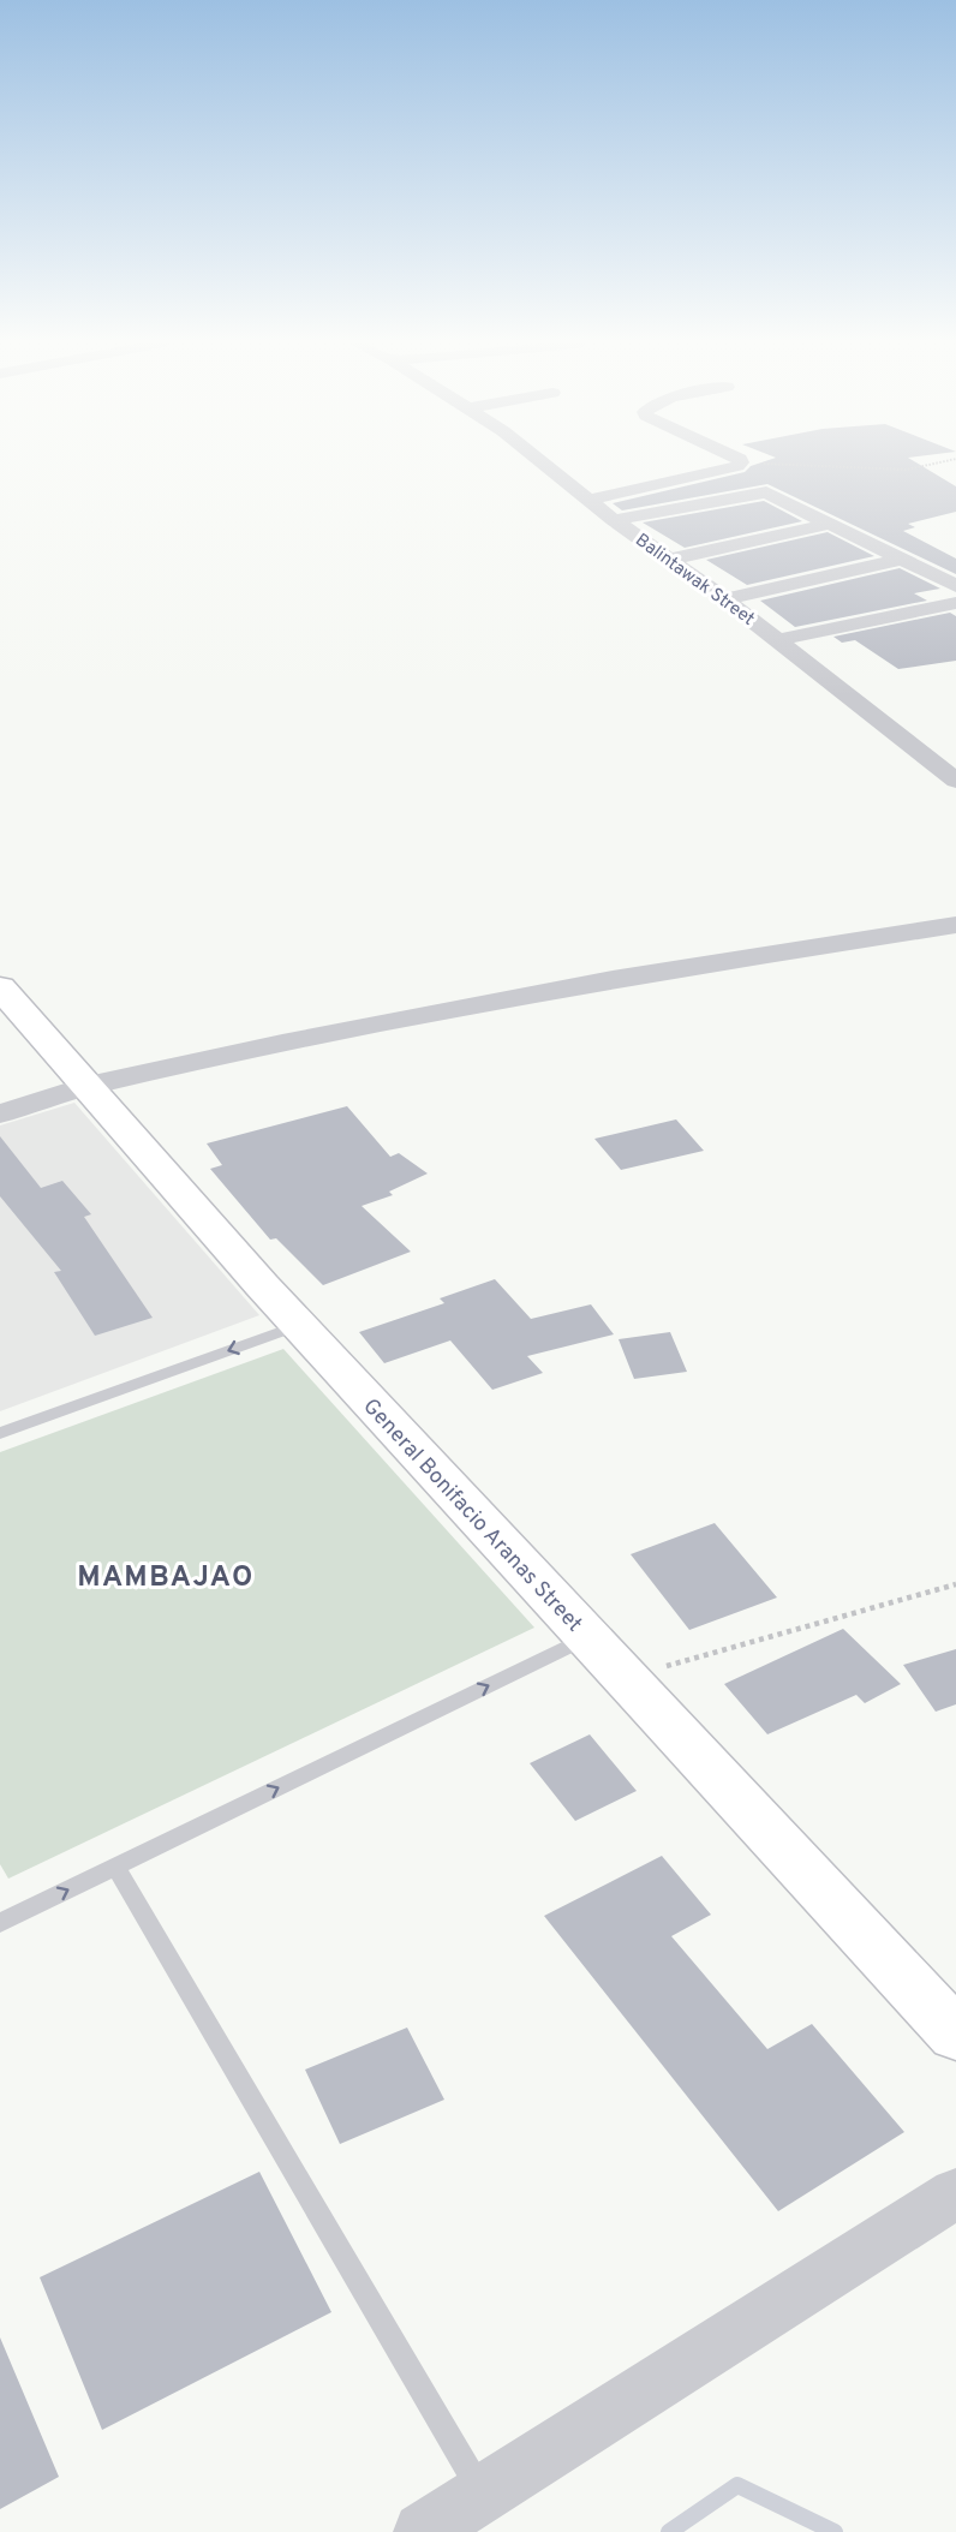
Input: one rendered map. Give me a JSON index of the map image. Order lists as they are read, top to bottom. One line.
{"streets":{"main road":["General Bonifacio Aranas Street"],"street":["Balintawak Street"]},"districts":["MAMBAJAO"]}
